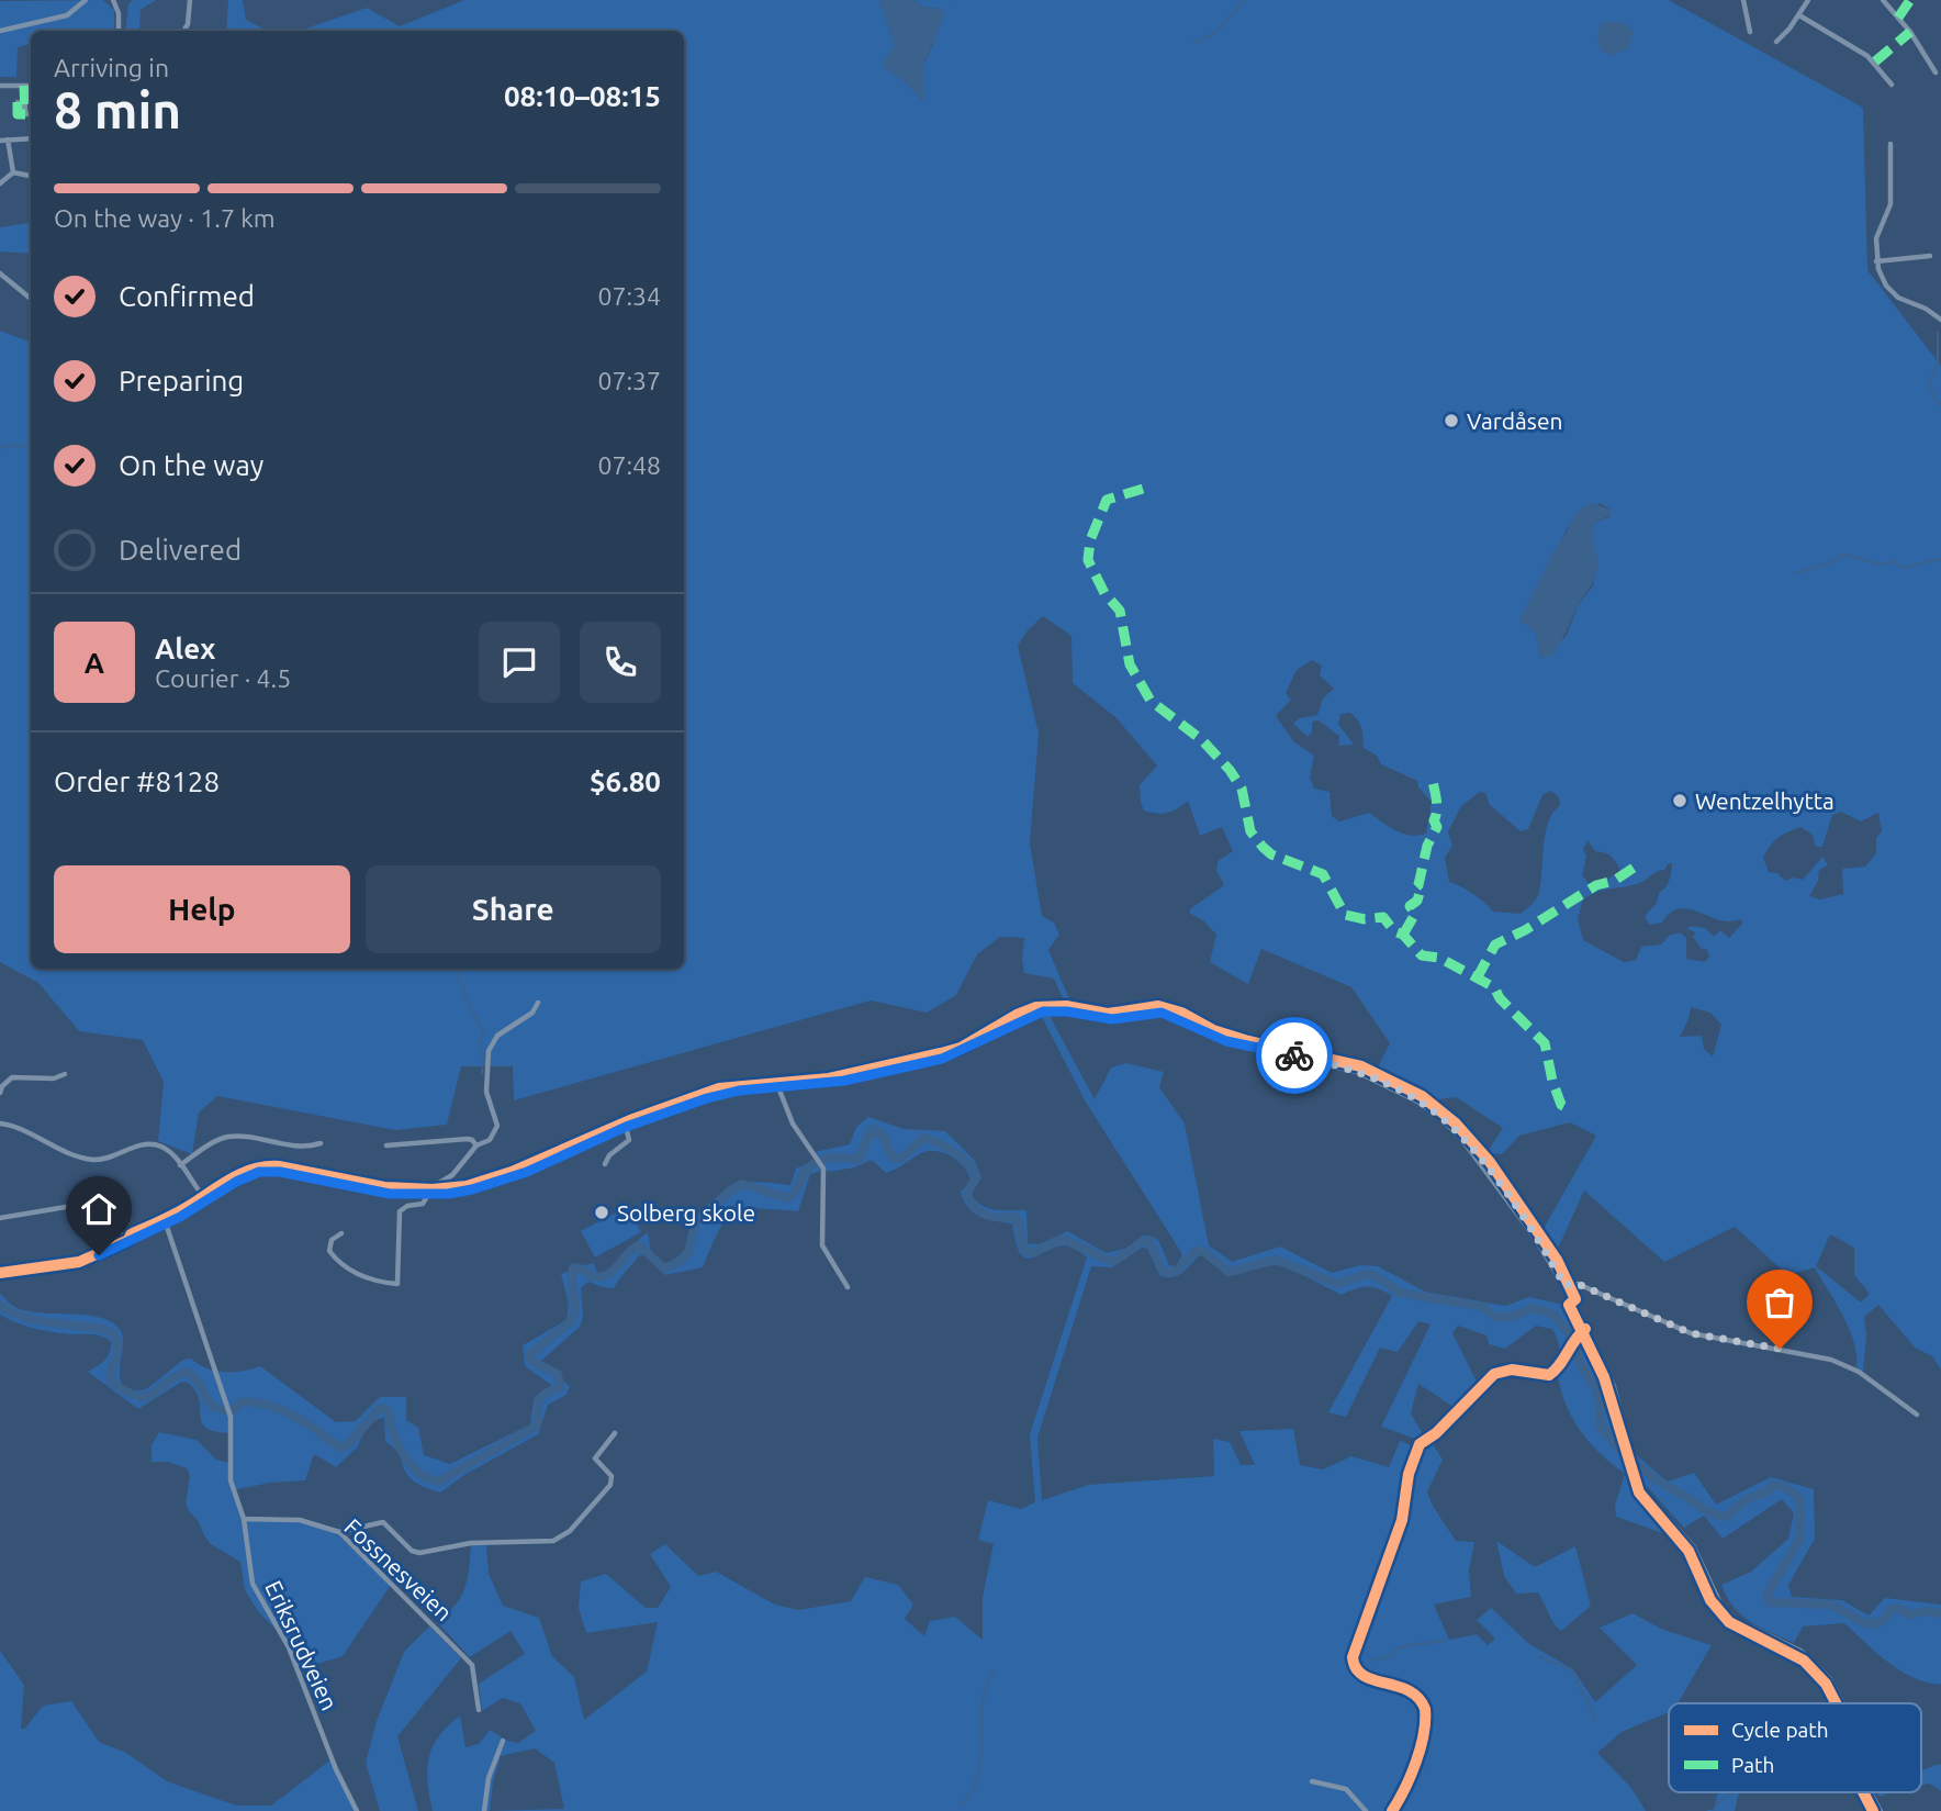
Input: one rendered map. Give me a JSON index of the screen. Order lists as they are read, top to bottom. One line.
{"streets":{"street":["Fossnesveien","Eriksrudveien"]},"crossings":[["Fossnesveien","Eriksrudveien"]],"places":["Vardåsen","Wentzelhytta","Solberg skole"],"legend":["Cycle path","Path"],"page":{"heading":["8 min","Arriving in","08:10–08:15"],"panel":["Alex","Courier · 4.5","Order #8128","$6.80"],"bar":"On the way · 1.7 km","list":[["Confirmed","07:34"],["Preparing","07:37"],["On the way","07:48"],"Delivered"],"round":"A","buttons":["Help","Share"]}}
